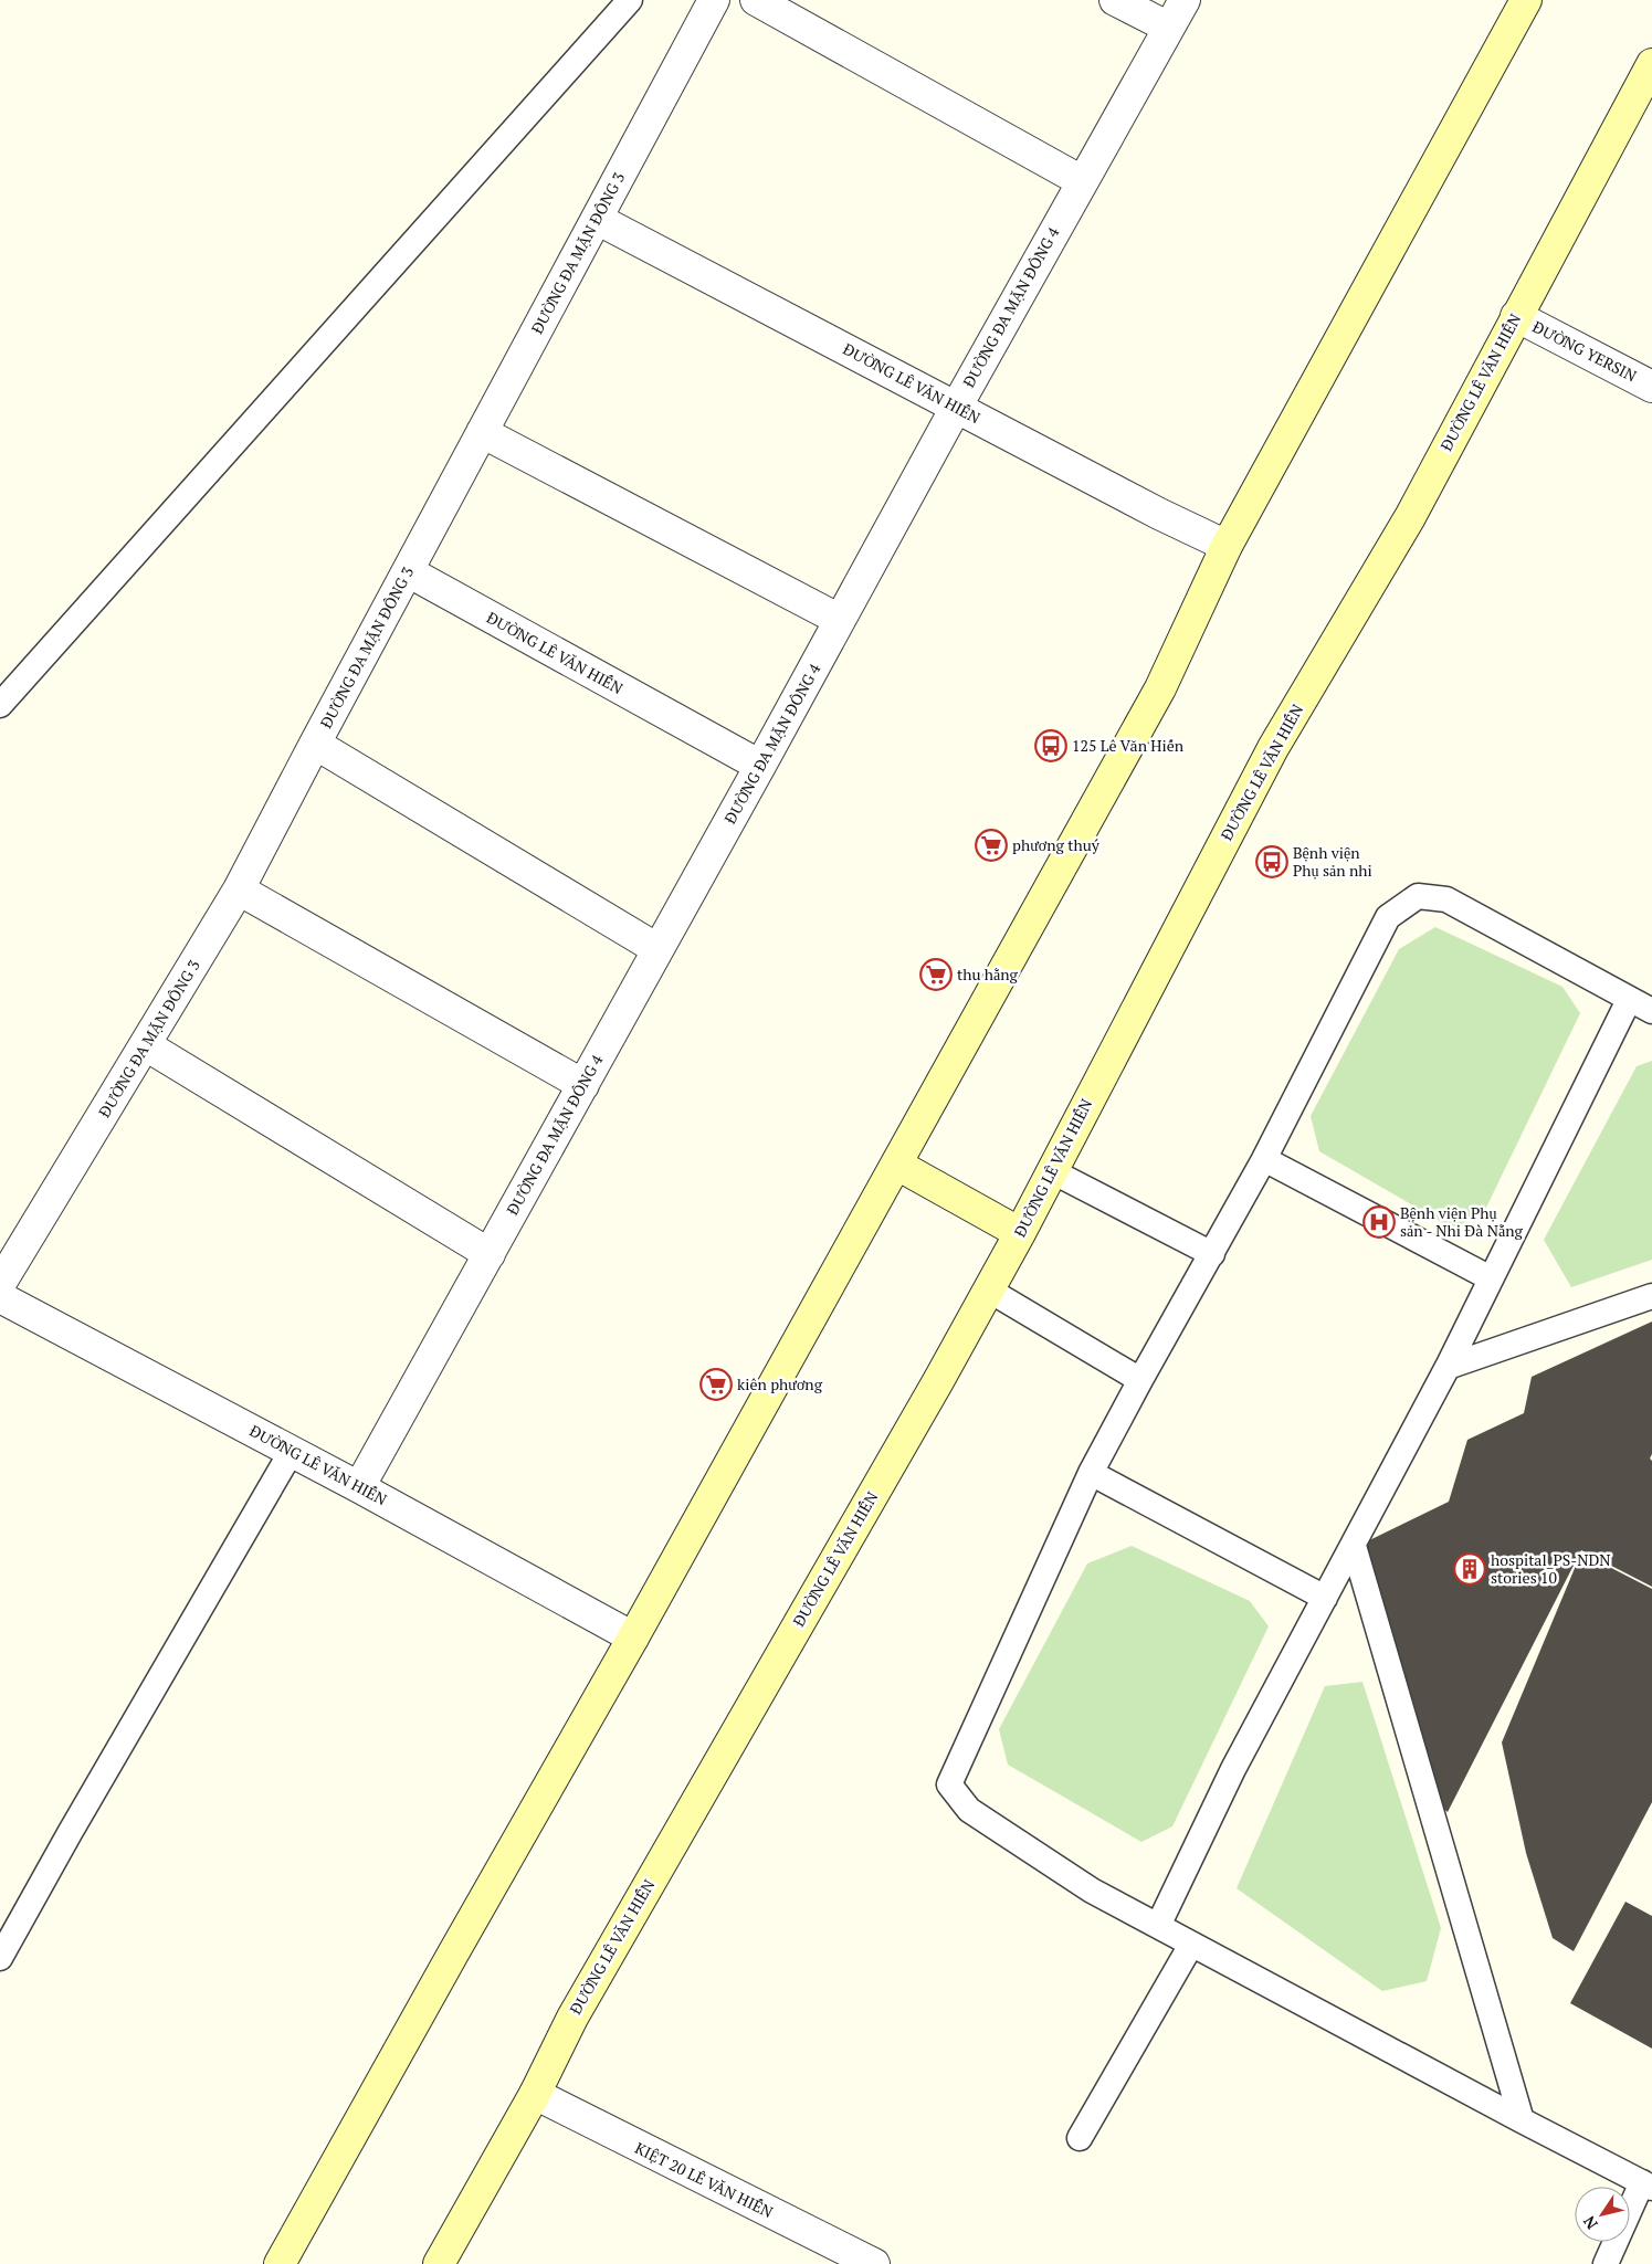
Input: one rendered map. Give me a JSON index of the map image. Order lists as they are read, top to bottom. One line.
{"streets":{"main road":["ĐƯỜNG LÊ VĂN HIẾN"],"street":["ĐƯỜNG ĐA MẶN ĐÔNG 3","ĐƯỜNG ĐA MẶN ĐÔNG 4","ĐƯỜNG YERSIN","KIỆT 20 LÊ VĂN HIẾN"]},"crossings":[["ĐƯỜNG ĐA MẶN ĐÔNG 3","ĐƯỜNG LÊ VĂN HIẾN"],["ĐƯỜNG ĐA MẶN ĐÔNG 4","ĐƯỜNG LÊ VĂN HIẾN"],["ĐƯỜNG YERSIN","ĐƯỜNG LÊ VĂN HIẾN"],["ĐƯỜNG LÊ VĂN HIẾN","KIỆT 20 LÊ VĂN HIẾN"]],"places":{"bus stop":["125 Lê Văn Hiến","Bệnh viện Phụ sản nhi"],"supermarket":["phương thuý","thu hằng","kiên phương"],"hospital":["Bệnh viện Phụ sản - Nhi Đà Nẵng"],"building":["hospital_PS-NDN stories 10"]},"north":"bottom left"}
